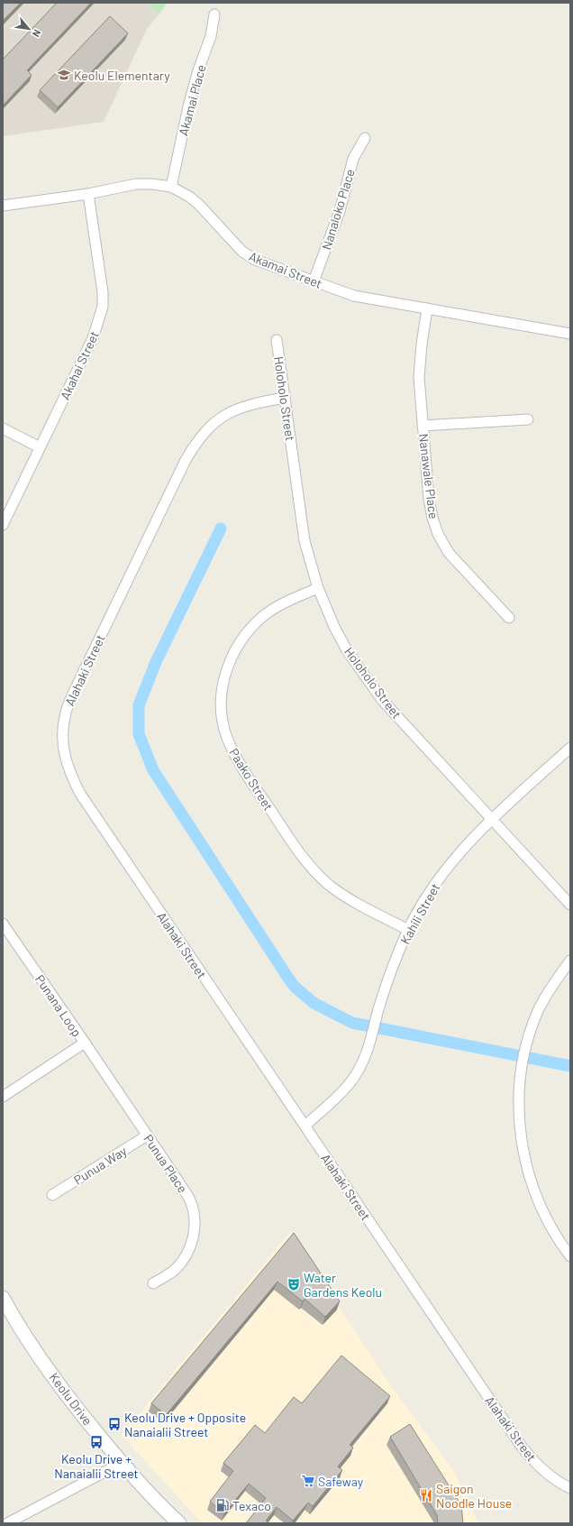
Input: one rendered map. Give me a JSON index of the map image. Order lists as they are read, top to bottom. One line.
{"streets":{"main road":["Keolu Drive"],"street":["Akamai Place","Nanaloko Place","Akamai Street","Akahai Street","Holoholo Street","Nanawale Place","Alahaki Street","Paako Street","Kahili Street","Punana Loop","Punua Place","Punua Way"]},"crossings":[["Akamai Place","Akamai Street"],["Nanaloko Place","Akamai Street"],["Akamai Street","Akahai Street"],["Akamai Street","Nanawale Place"],["Holoholo Street","Alahaki Street"],["Holoholo Street","Paako Street"],["Holoholo Street","Kahili Street"],["Alahaki Street","Kahili Street"],["Paako Street","Kahili Street"],["Punana Loop","Punua Place"],["Punua Place","Punua Way"]],"places":{"school or university":["Keolu Elementary"],"theatre":["Water Gardens Keolu"],"bus stop":["Keolu Drive + Opposite Nanaialii Street","Keolu Drive + Nanaialii Street"],"supermarket":["Safeway"],"restaurant":["Saigon Noodle House"],"fuel station":["Texaco"]},"north":"bottom right"}
